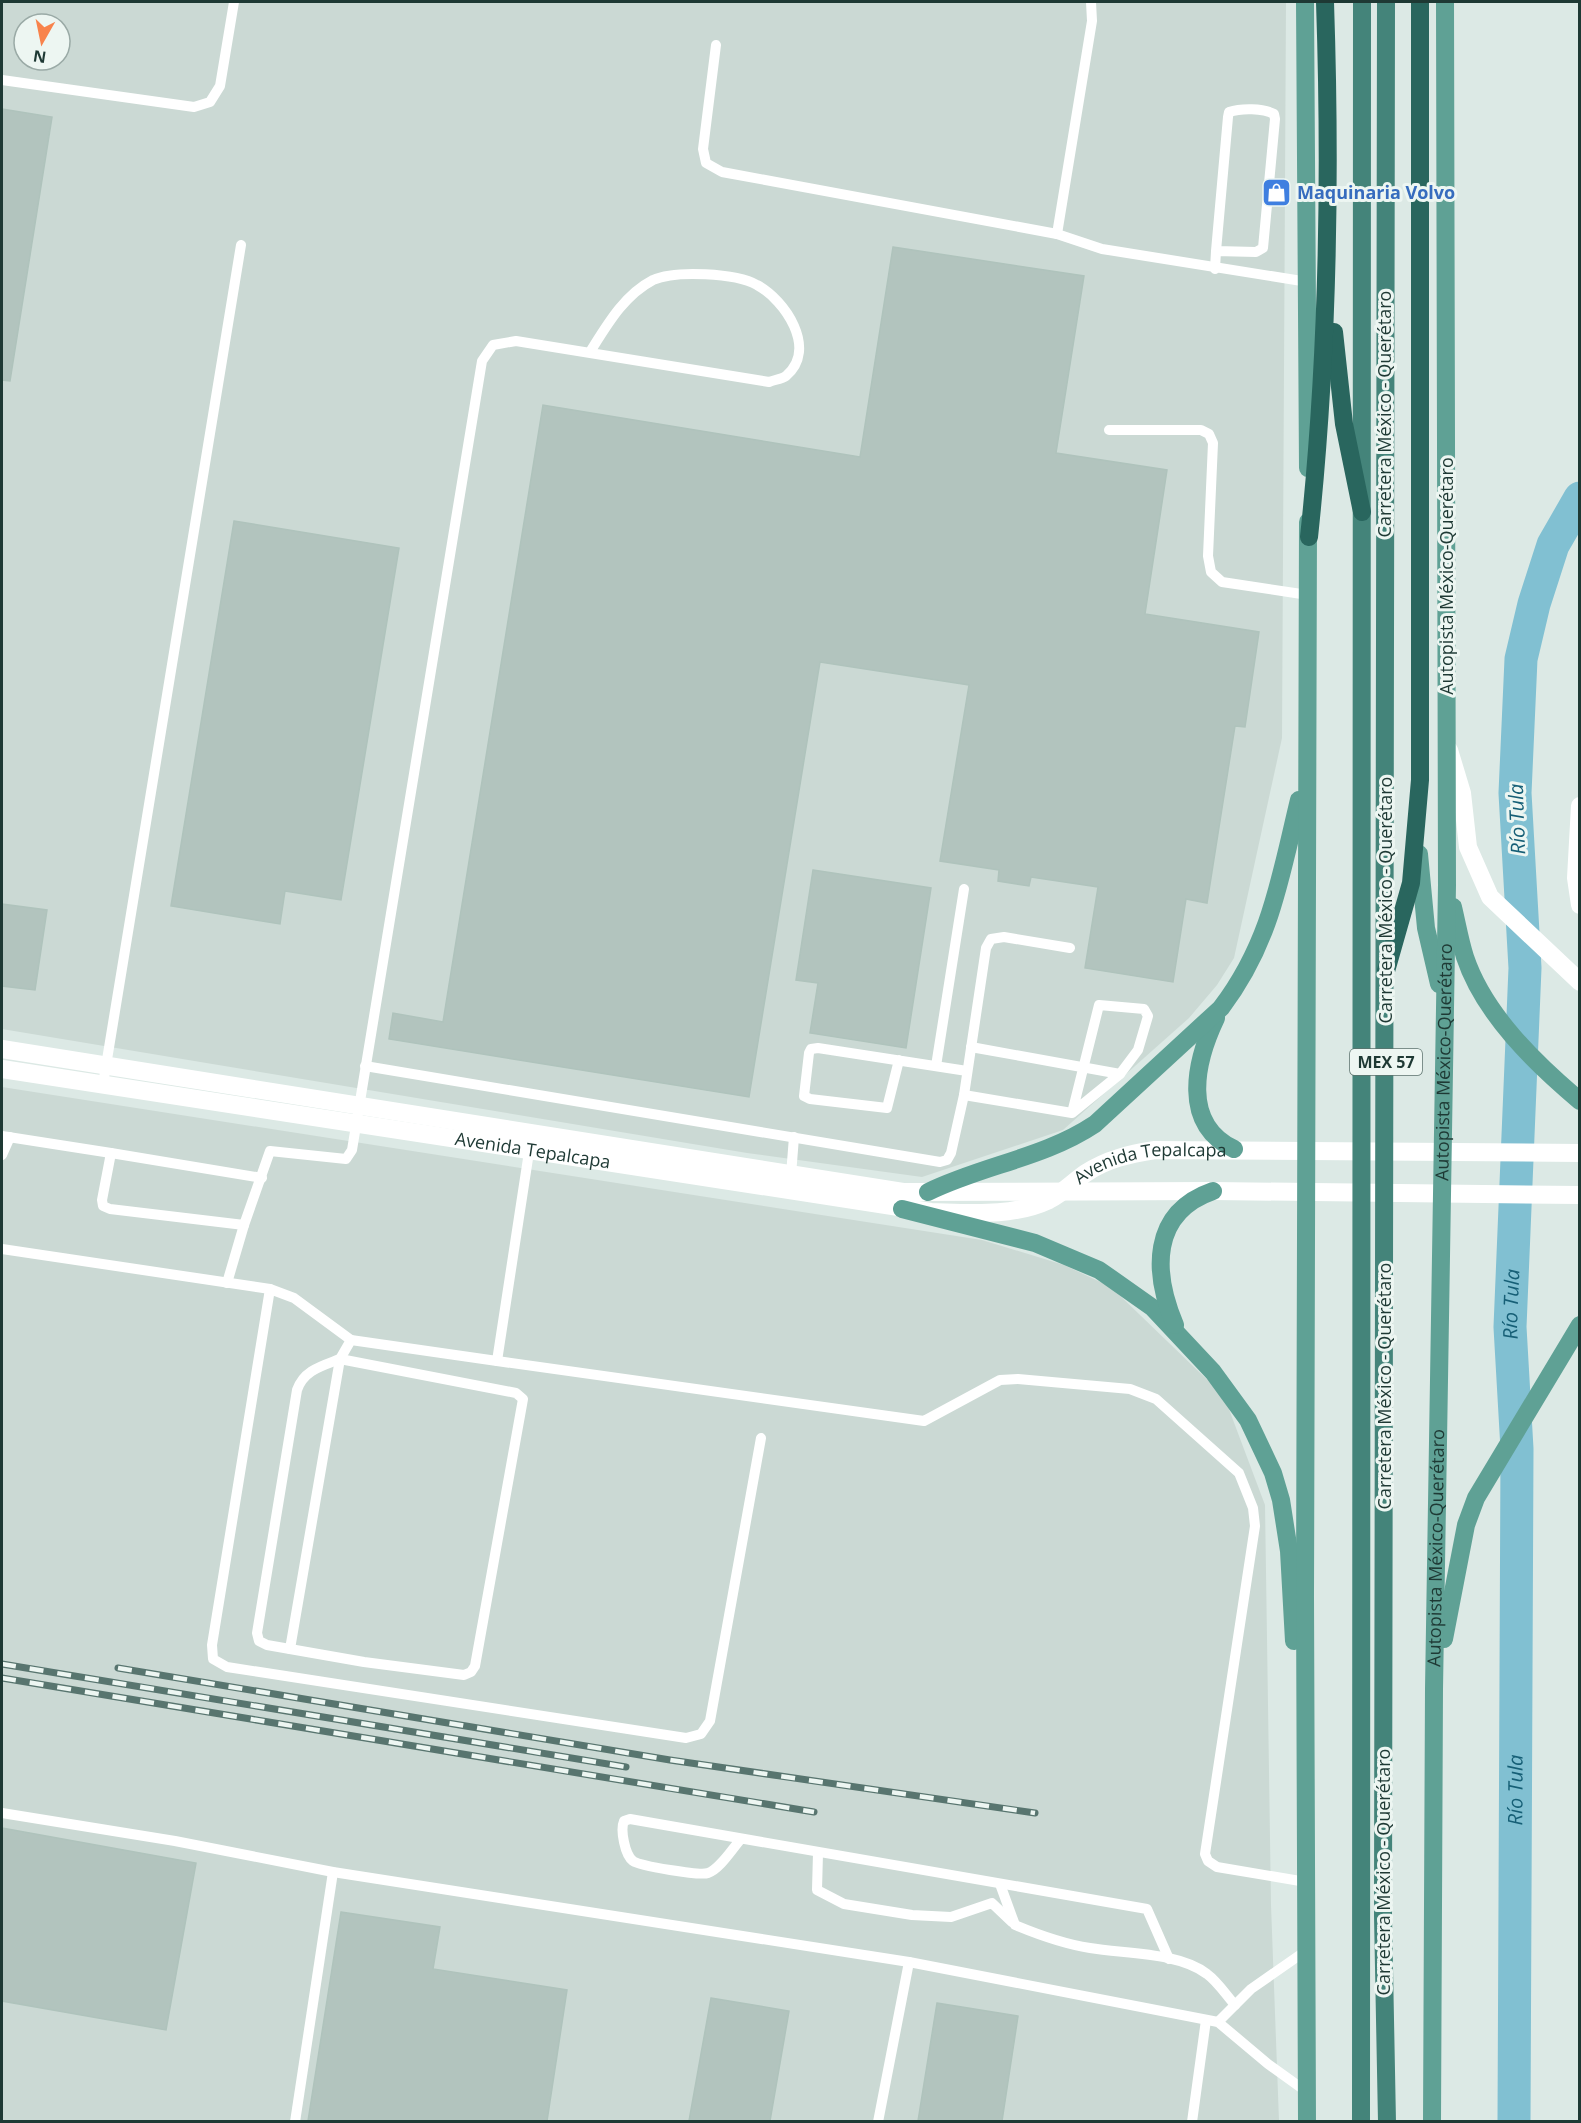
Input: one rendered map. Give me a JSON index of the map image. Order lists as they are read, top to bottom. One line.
{"streets":{"highway":["Carretera México - Querétaro","MEX 57"],"main road":["Autopista México-Querétaro","Avenida Tepalcapa"]},"water":["Río Tula"],"places":{"shop":["Maquinaria Volvo"]},"north":"bottom"}
